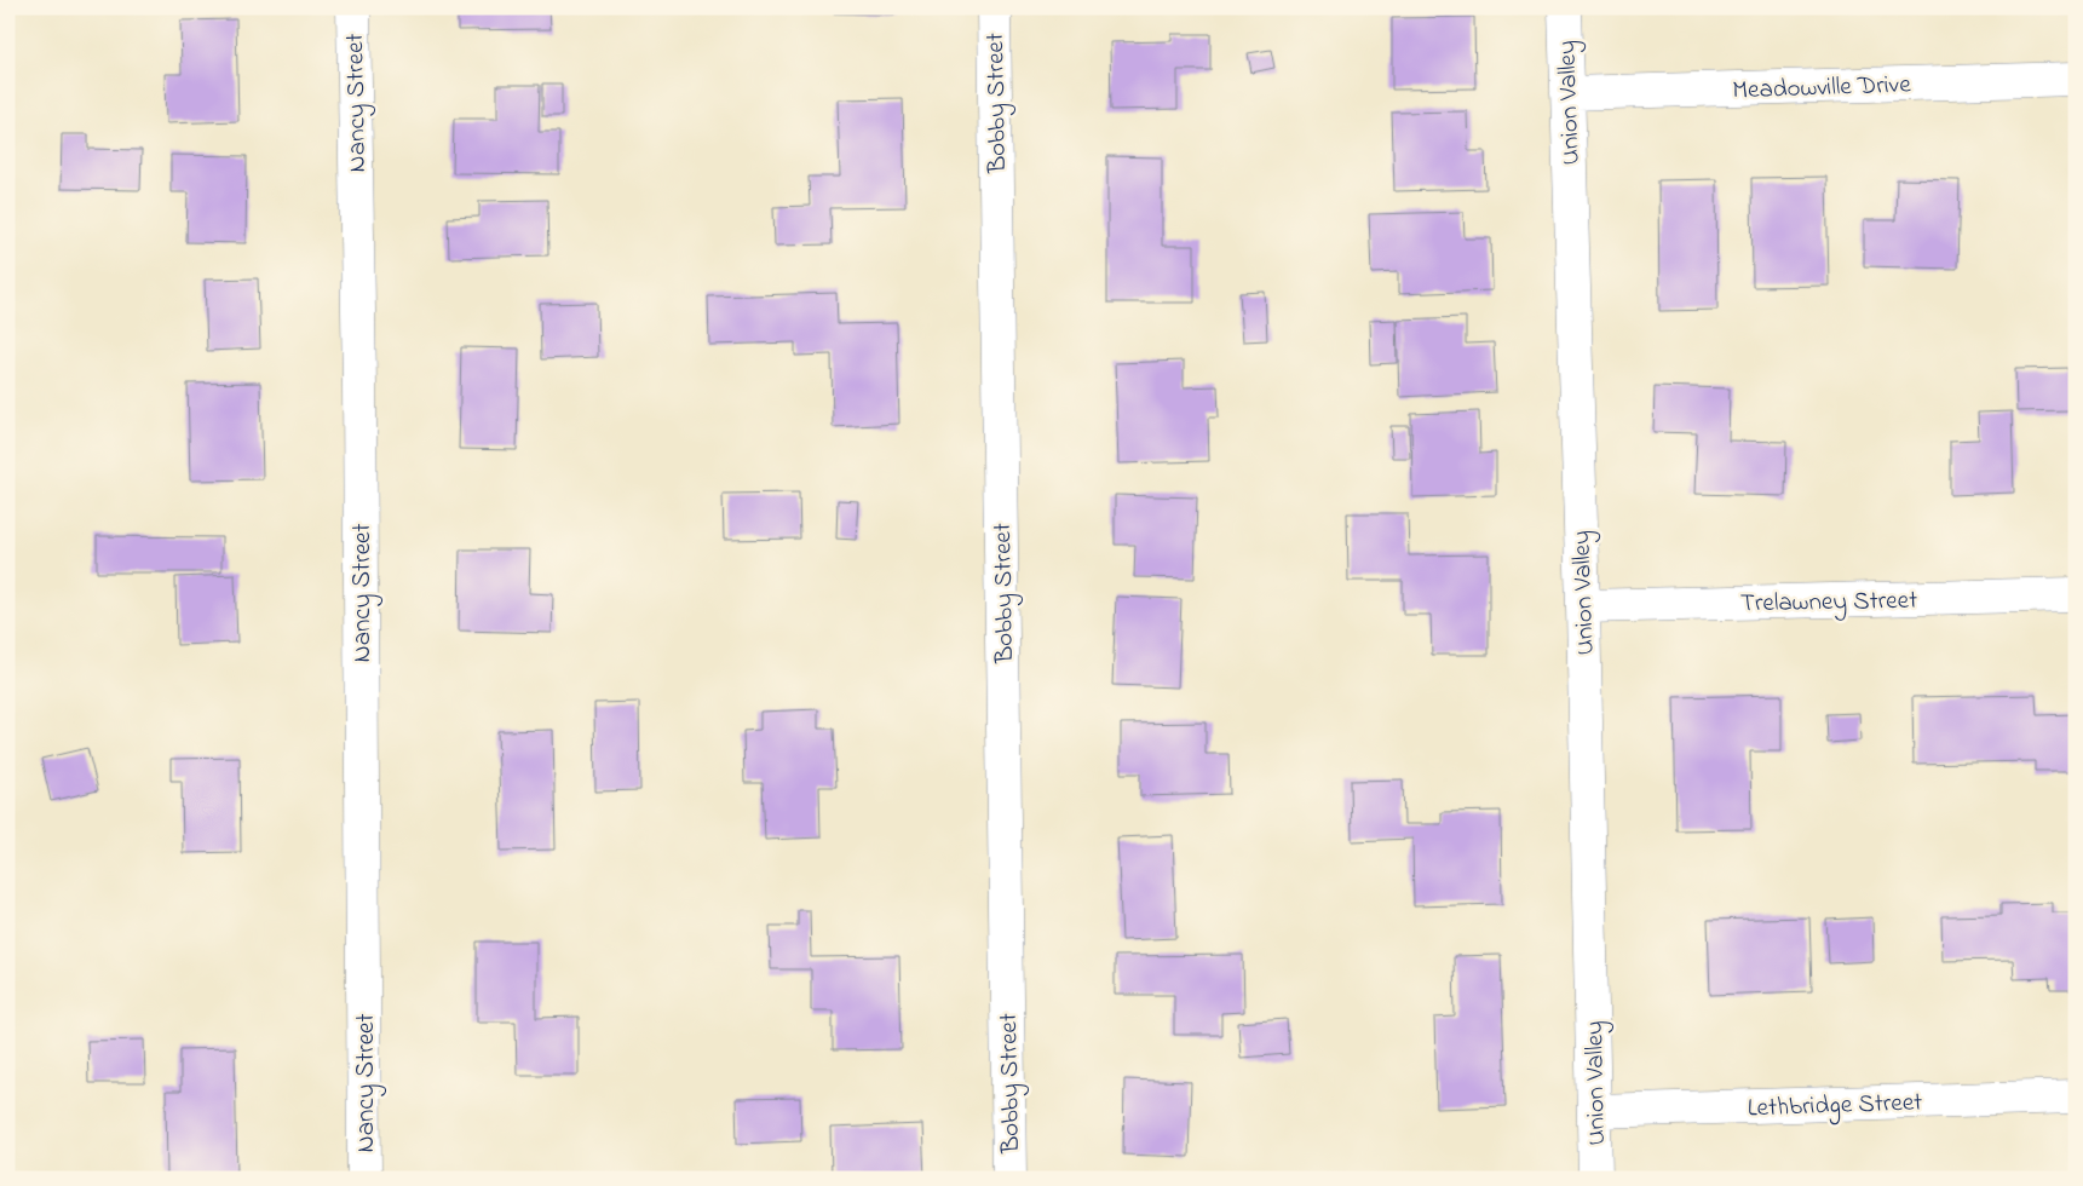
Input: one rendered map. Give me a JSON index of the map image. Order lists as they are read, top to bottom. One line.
{"streets":{"street":["Meadowville Drive","Nancy Street","Bobby Street","Union Valley","Trelawney Street","Lethbridge Street"]},"crossings":[["Meadowville Drive","Union Valley"],["Union Valley","Trelawney Street"],["Union Valley","Lethbridge Street"]]}
